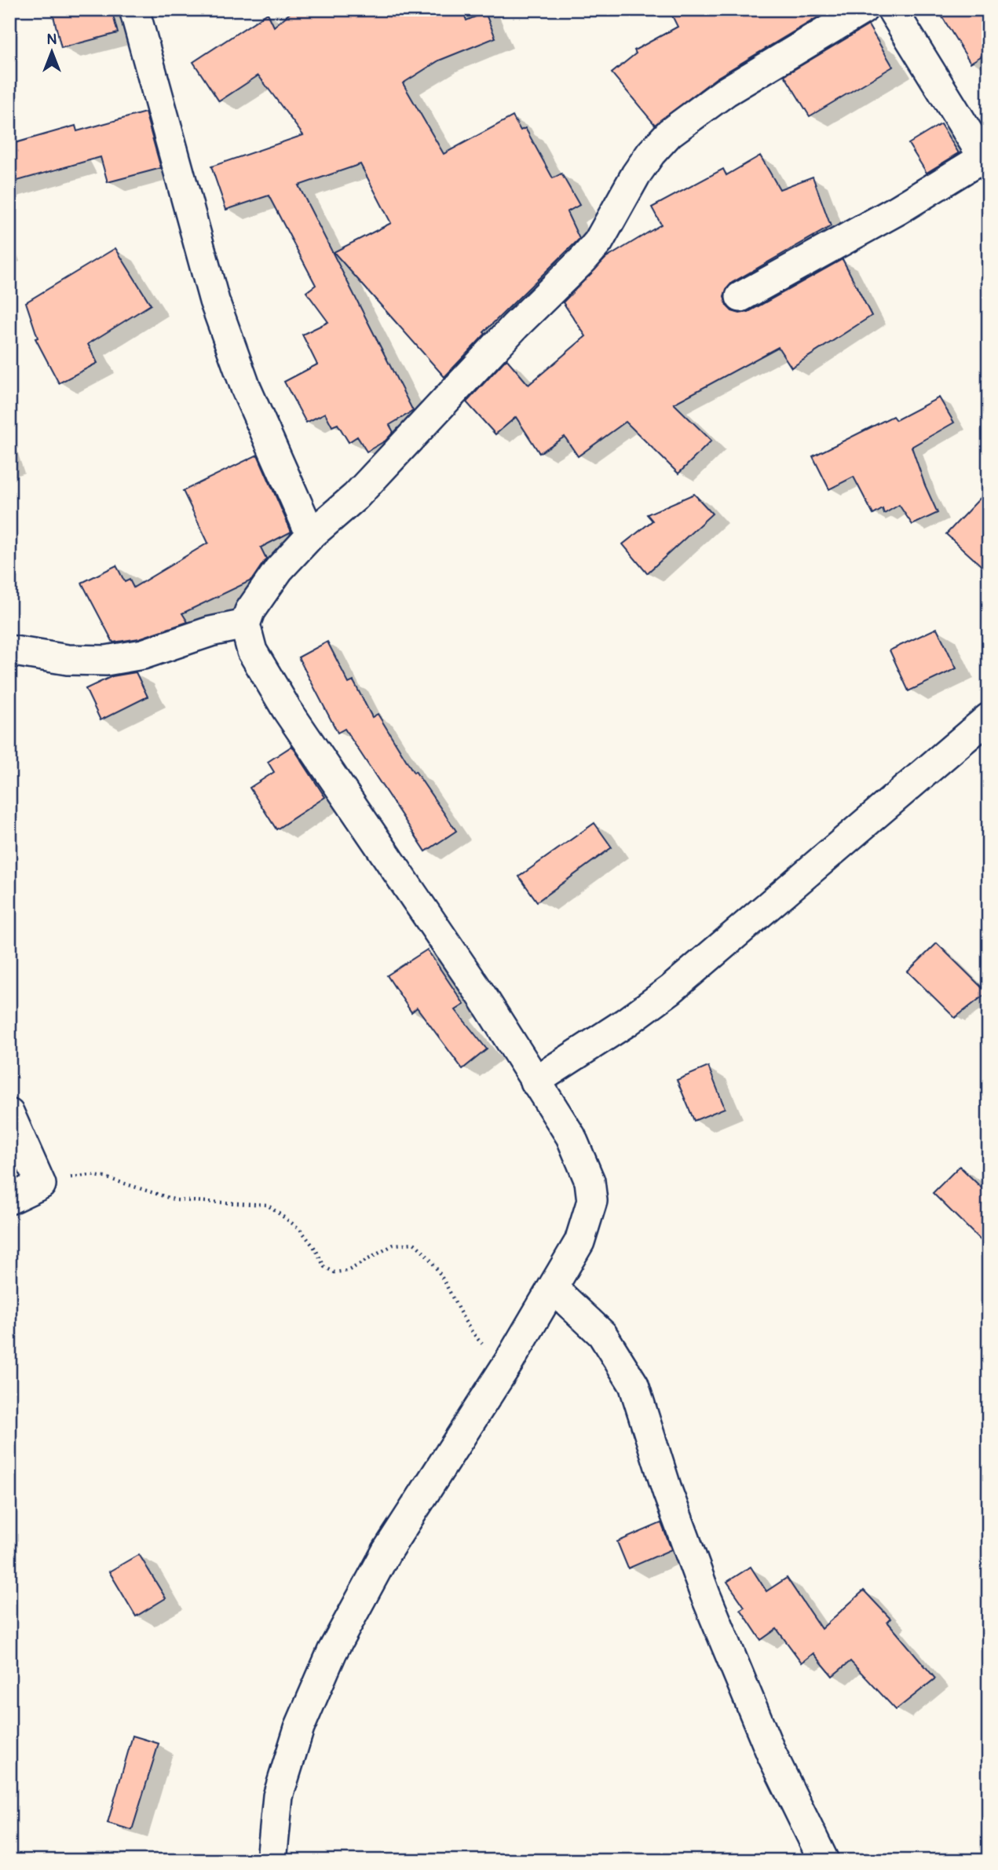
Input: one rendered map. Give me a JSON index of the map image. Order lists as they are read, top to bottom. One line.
{"north":"top"}
